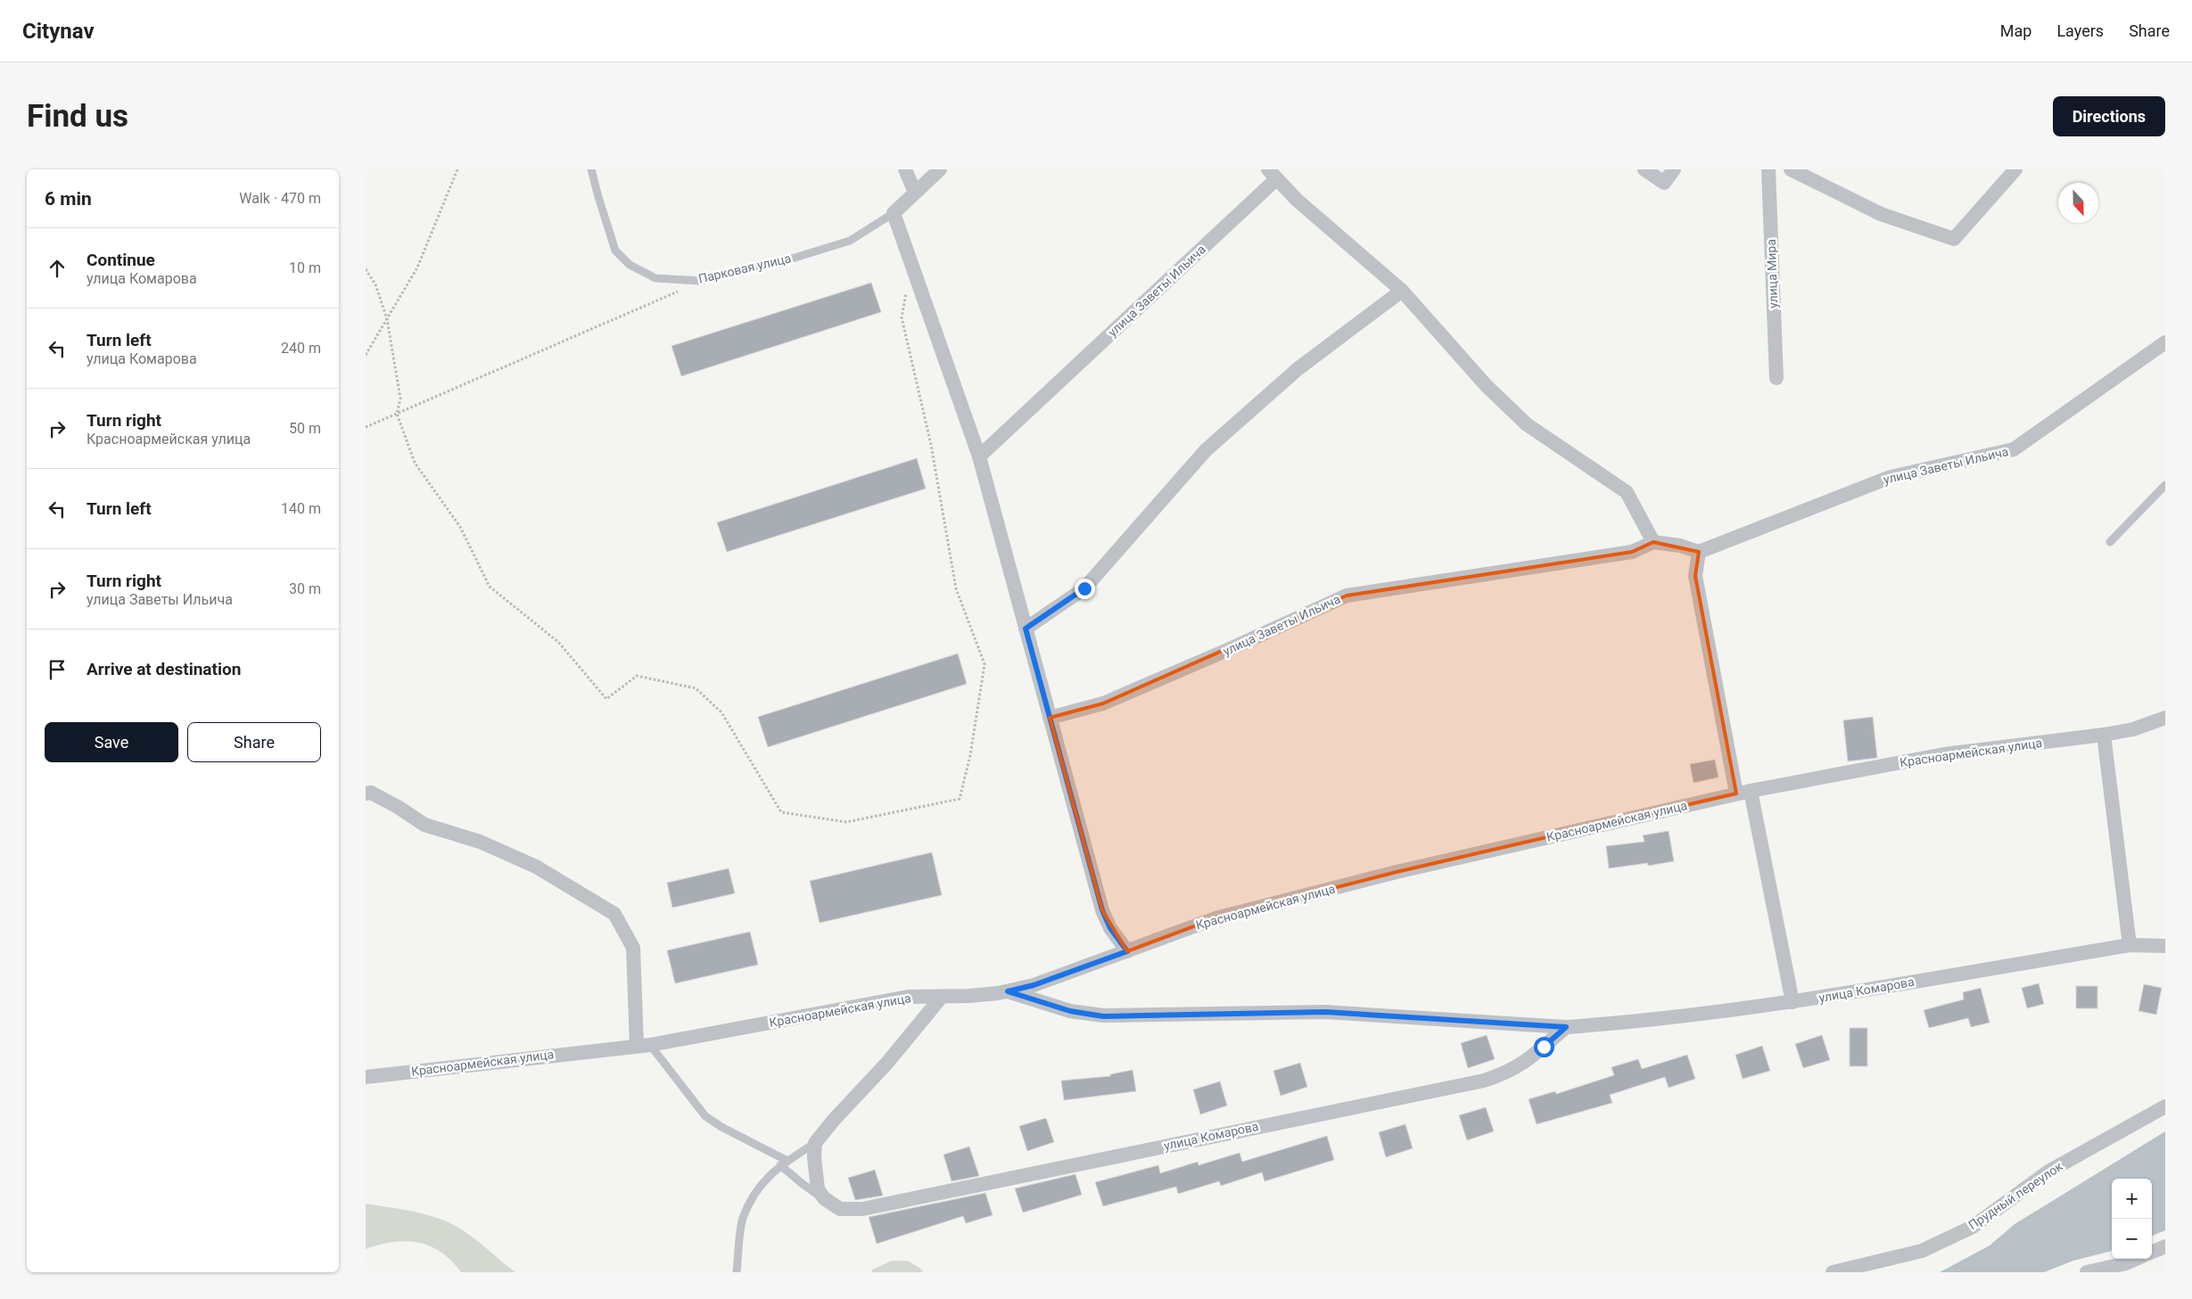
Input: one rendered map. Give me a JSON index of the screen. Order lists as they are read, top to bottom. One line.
{"streets":{"street":["Парковая улица","улица Мира","улица Заветы Ильича","Красноармейская улица","улица Комарова","Прудный переулок"]},"crossings":[["Красноармейская улица","улица Комарова"]],"north":"bottom","page":{"header":"Citynav","nav":["Map","Layers","Share"],"buttons":["Directions",["Save","Share"]],"title":"Find us","heading":["6 min","Walk · 470 m"],"list":[["Continue","улица Комарова","10 m"],["Turn left","улица Комарова","240 m"],["Turn right","Красноармейская улица","50 m"],["Turn left","140 m"],["Turn right","улица Заветы Ильича","30 m"],"Arrive at destination"],"map_buttons":["+","−"]}}
